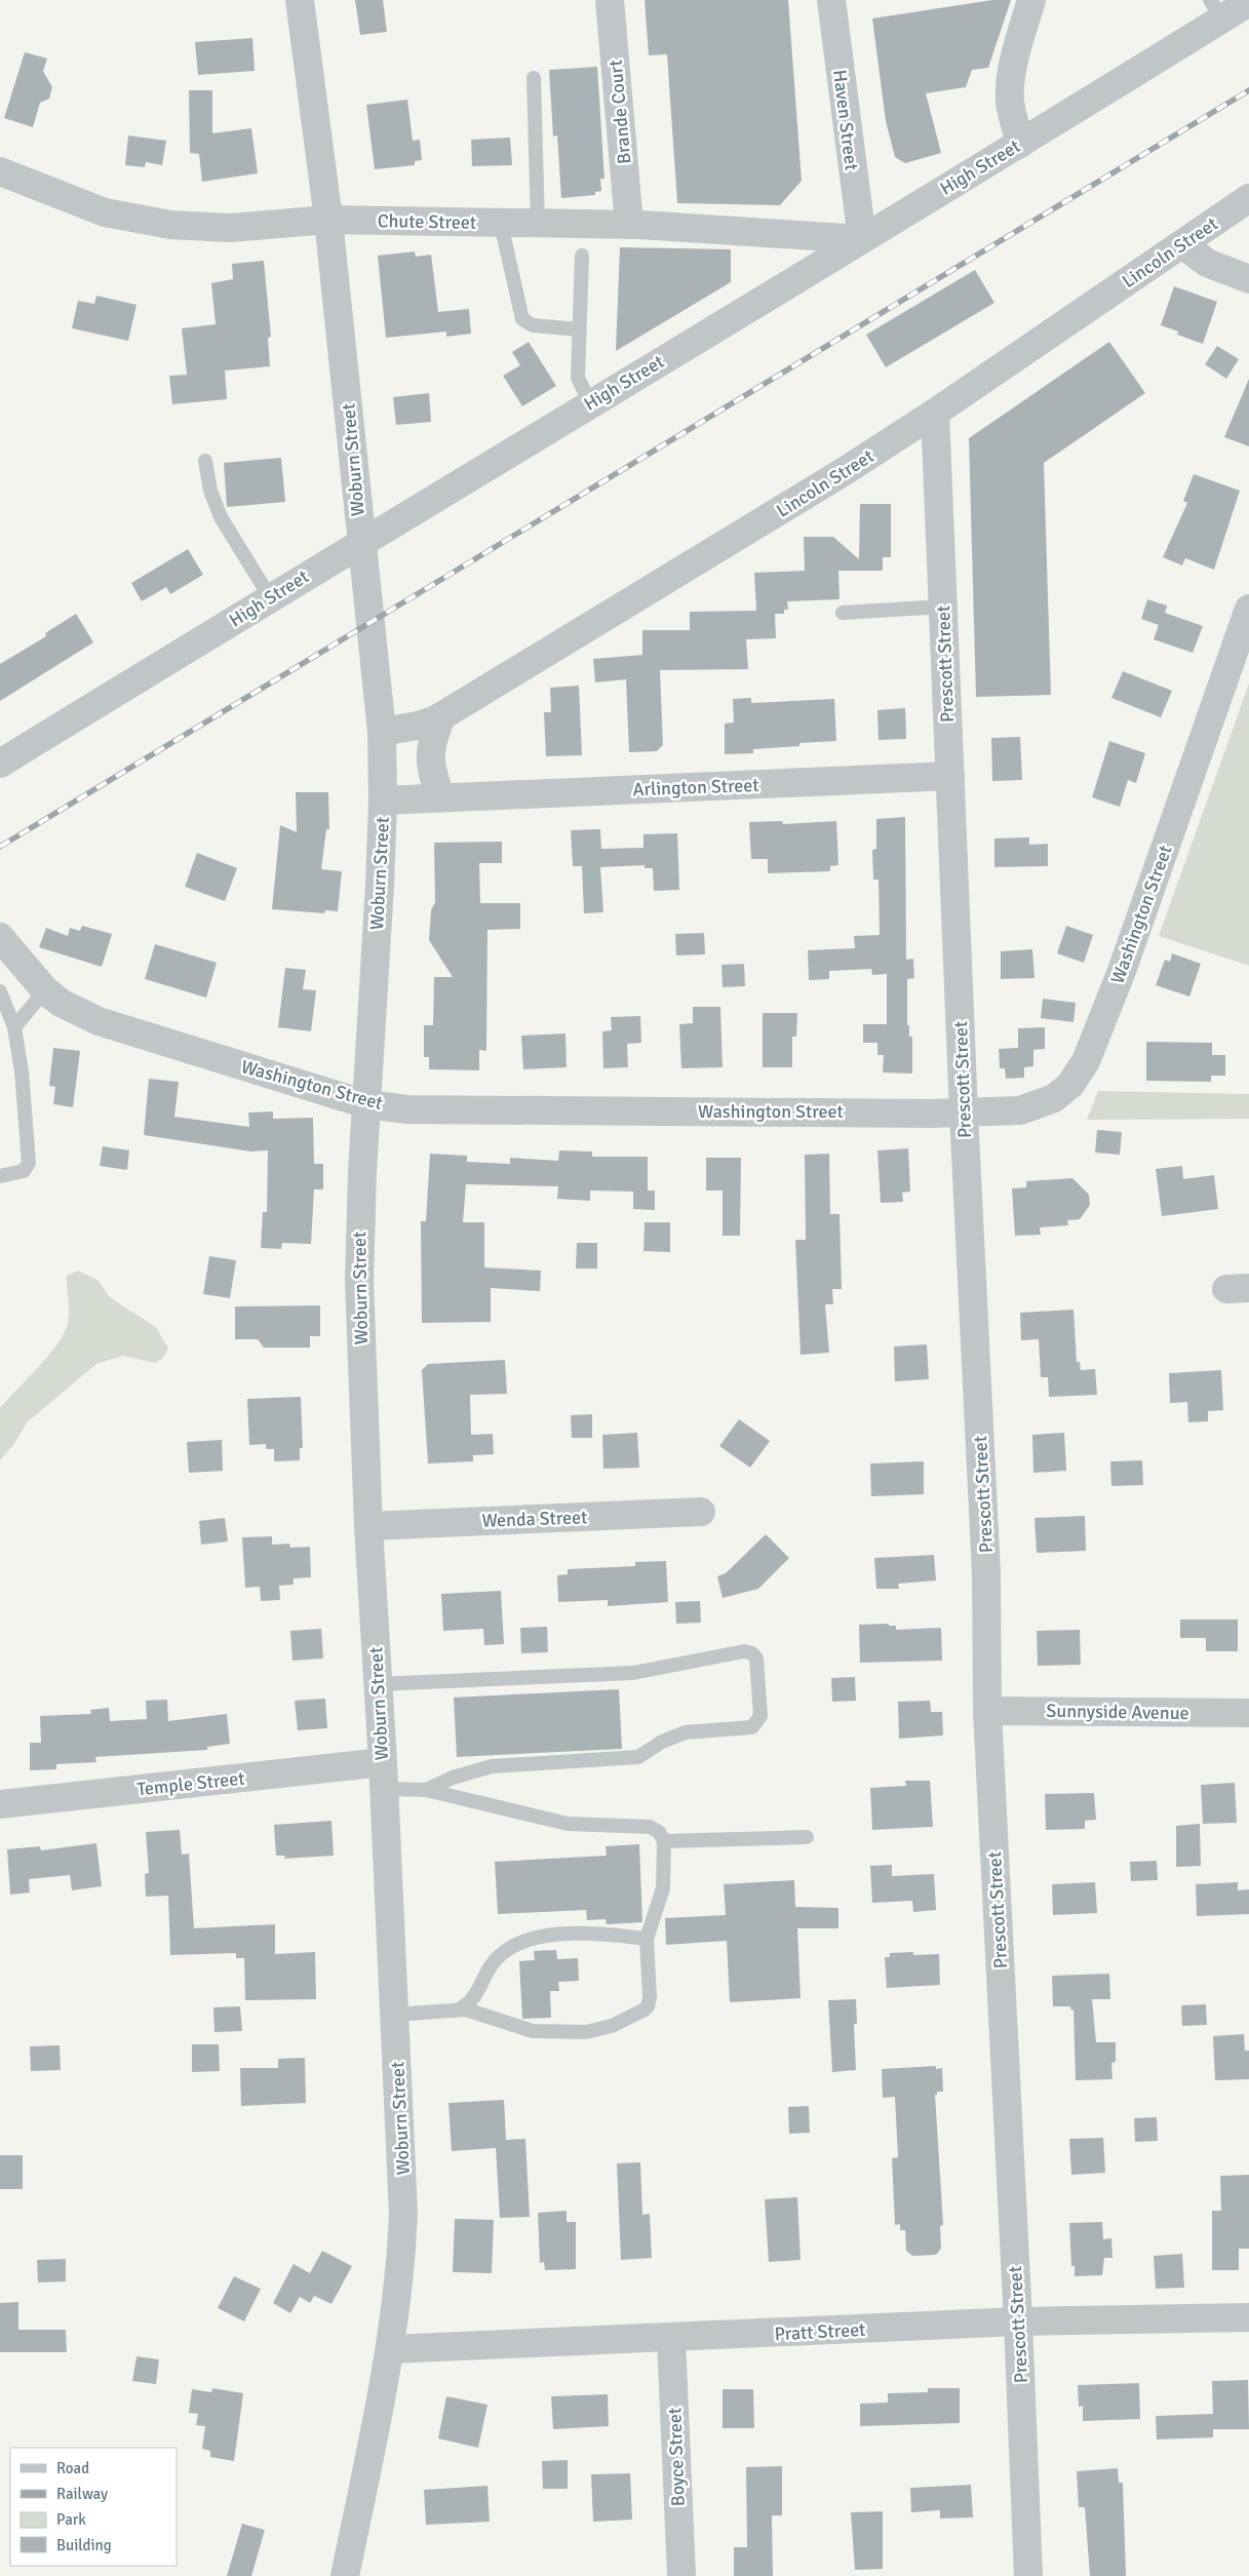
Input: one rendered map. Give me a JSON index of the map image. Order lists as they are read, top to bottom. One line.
{"streets":{"street":["Brande Court","Haven Street","High Street","Chute Street","Lincoln Street","Woburn Street","Prescott Street","Arlington Street","Washington Street","Wenda Street","Sunnyside Avenue","Temple Street","Pratt Street","Boyce Street"]},"crossings":[["Brande Court","Chute Street"],["Haven Street","High Street"],["Haven Street","Chute Street"],["High Street","Chute Street"],["High Street","Woburn Street"],["Chute Street","Woburn Street"],["Lincoln Street","Woburn Street"],["Lincoln Street","Prescott Street"],["Woburn Street","Arlington Street"],["Woburn Street","Washington Street"],["Woburn Street","Wenda Street"],["Woburn Street","Temple Street"],["Woburn Street","Pratt Street"],["Prescott Street","Arlington Street"],["Prescott Street","Washington Street"],["Prescott Street","Sunnyside Avenue"],["Prescott Street","Pratt Street"],["Pratt Street","Boyce Street"]],"legend":["Road","Railway","Park","Building"]}
